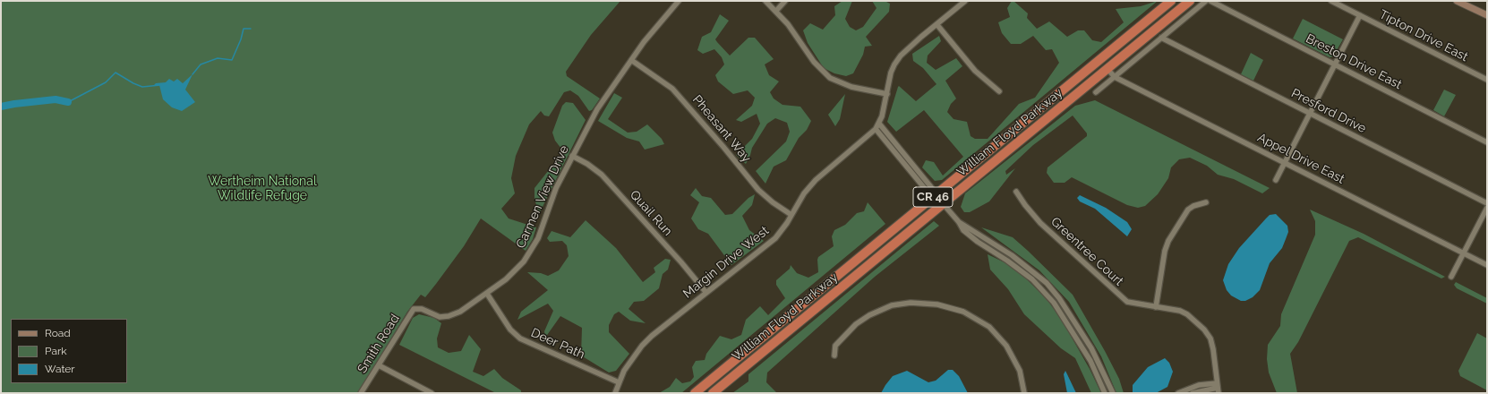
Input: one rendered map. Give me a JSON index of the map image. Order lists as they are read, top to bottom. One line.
{"streets":{"highway":["William Floyd Parkway","CR 46"],"street":["Tipton Drive East","Breston Drive East","Presford Drive","Pheasant Way","Appel Drive East","Carmen View Drive","Quail Run","Greentree Court","Margin Drive West","Smith Road","Deer Path"]},"crossings":[["Pheasant Way","Carmen View Drive"],["Pheasant Way","Margin Drive West"],["William Floyd Parkway","Appel Drive East"],["Carmen View Drive","Quail Run"],["Carmen View Drive","Smith Road"],["Carmen View Drive","Deer Path"],["Quail Run","Margin Drive West"],["Margin Drive West","Deer Path"]],"parks":["Wertheim National Wildlife Refuge"],"legend":["Road","Park","Water"]}
